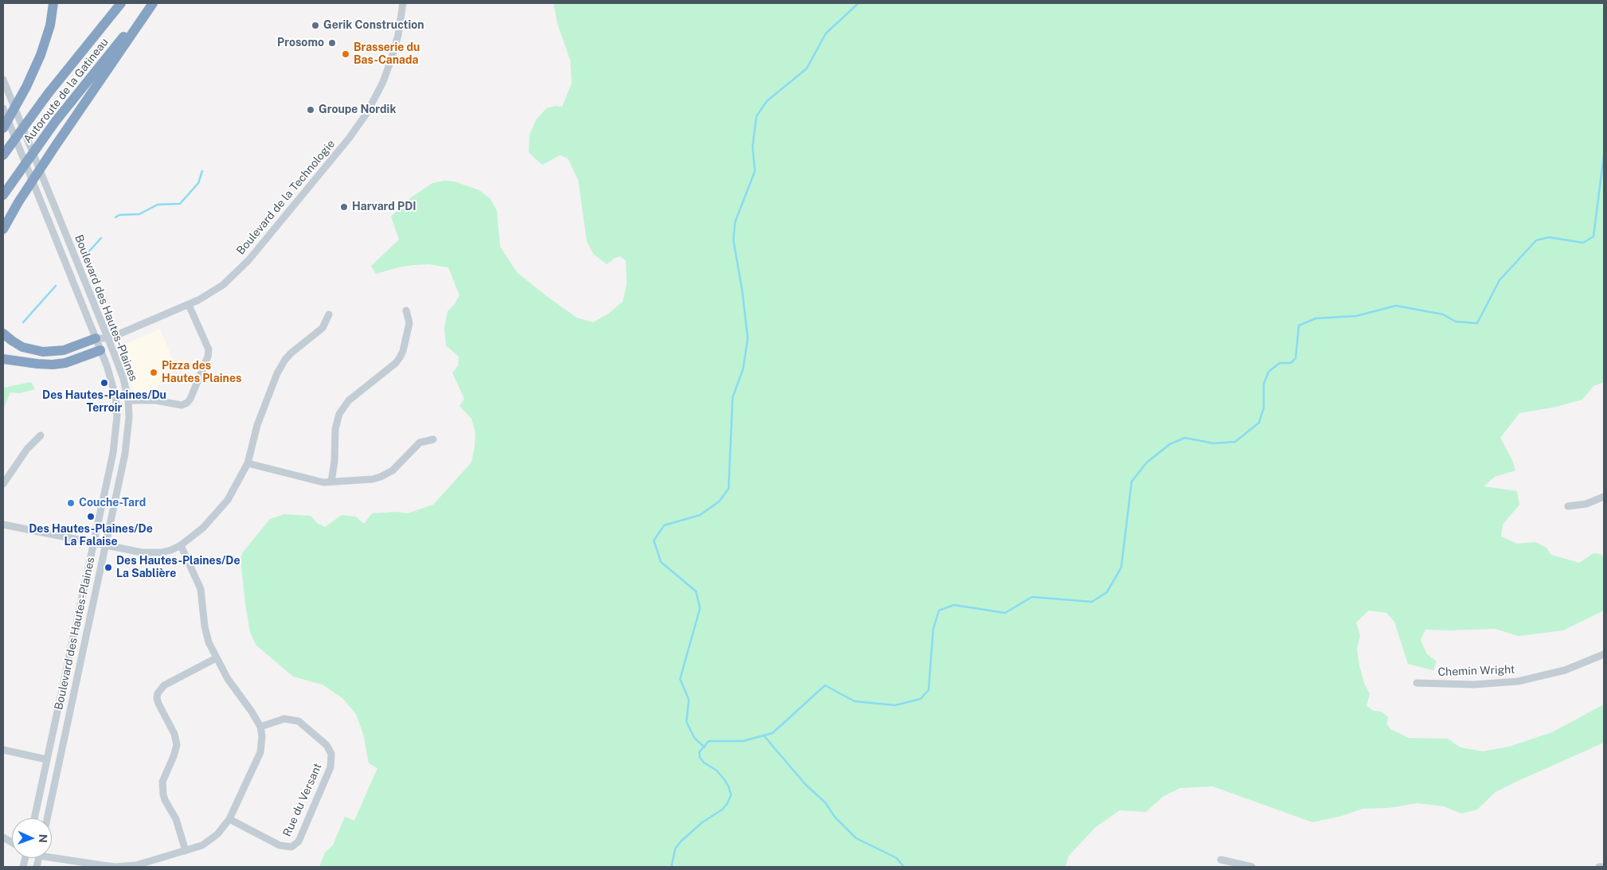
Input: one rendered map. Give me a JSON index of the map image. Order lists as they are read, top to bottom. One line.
{"streets":{"highway":["Autoroute de la Gatineau"],"street":["Boulevard de la Technologie","Boulevard des Hautes-Plaines","Chemin Wright","Rue du Versant"]},"crossings":[["Boulevard de la Technologie","Boulevard des Hautes-Plaines"]],"places":["Gerik Construction","Prosomo","Brasserie du Bas-Canada","Groupe Nordik","Harvard PDI","Pizza des Hautes Plaines","Des Hautes-Plaines/Du Terroir","Couche-Tard","Des Hautes-Plaines/De La Falaise","Des Hautes-Plaines/De La Sablière"],"north":"right"}
